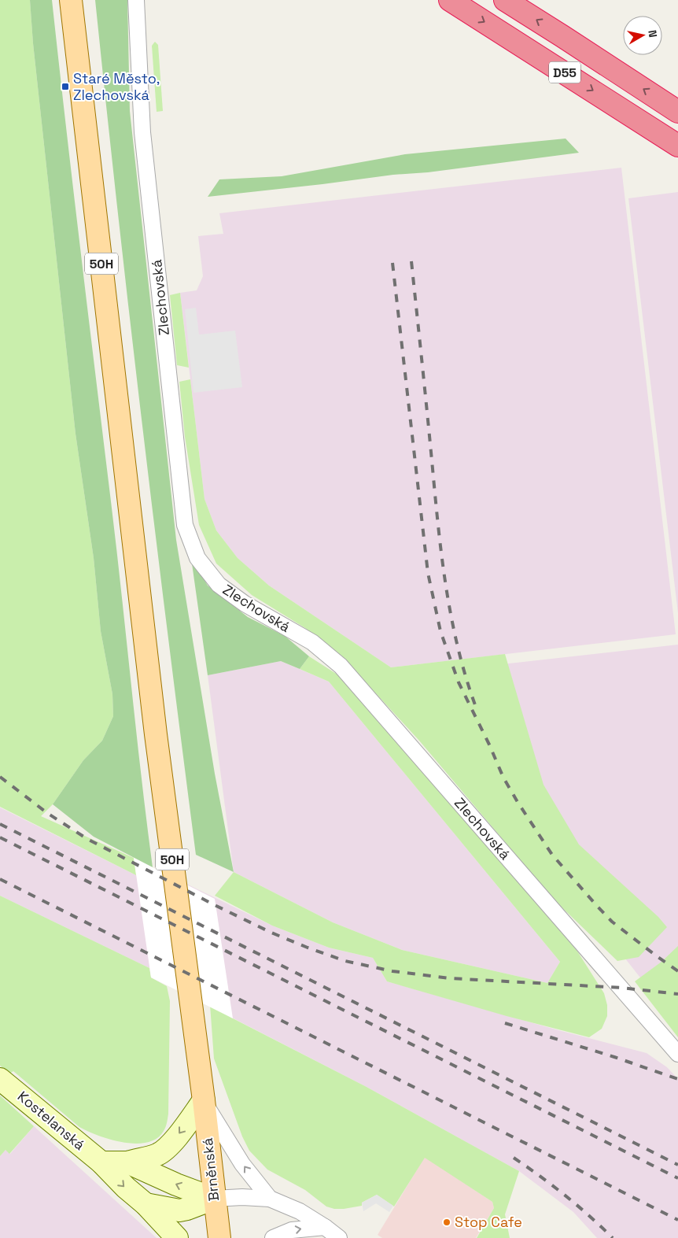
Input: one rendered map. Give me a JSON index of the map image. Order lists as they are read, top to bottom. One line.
{"streets":{"highway":["D55"],"main road":["50H","Kostelanská","Brněnská"],"street":["Zlechovská"]},"crossings":[["50H","Brněnská"]],"places":{"transit":["Staré Město, Zlechovská"],"other":["Stop Cafe"]},"north":"right"}
